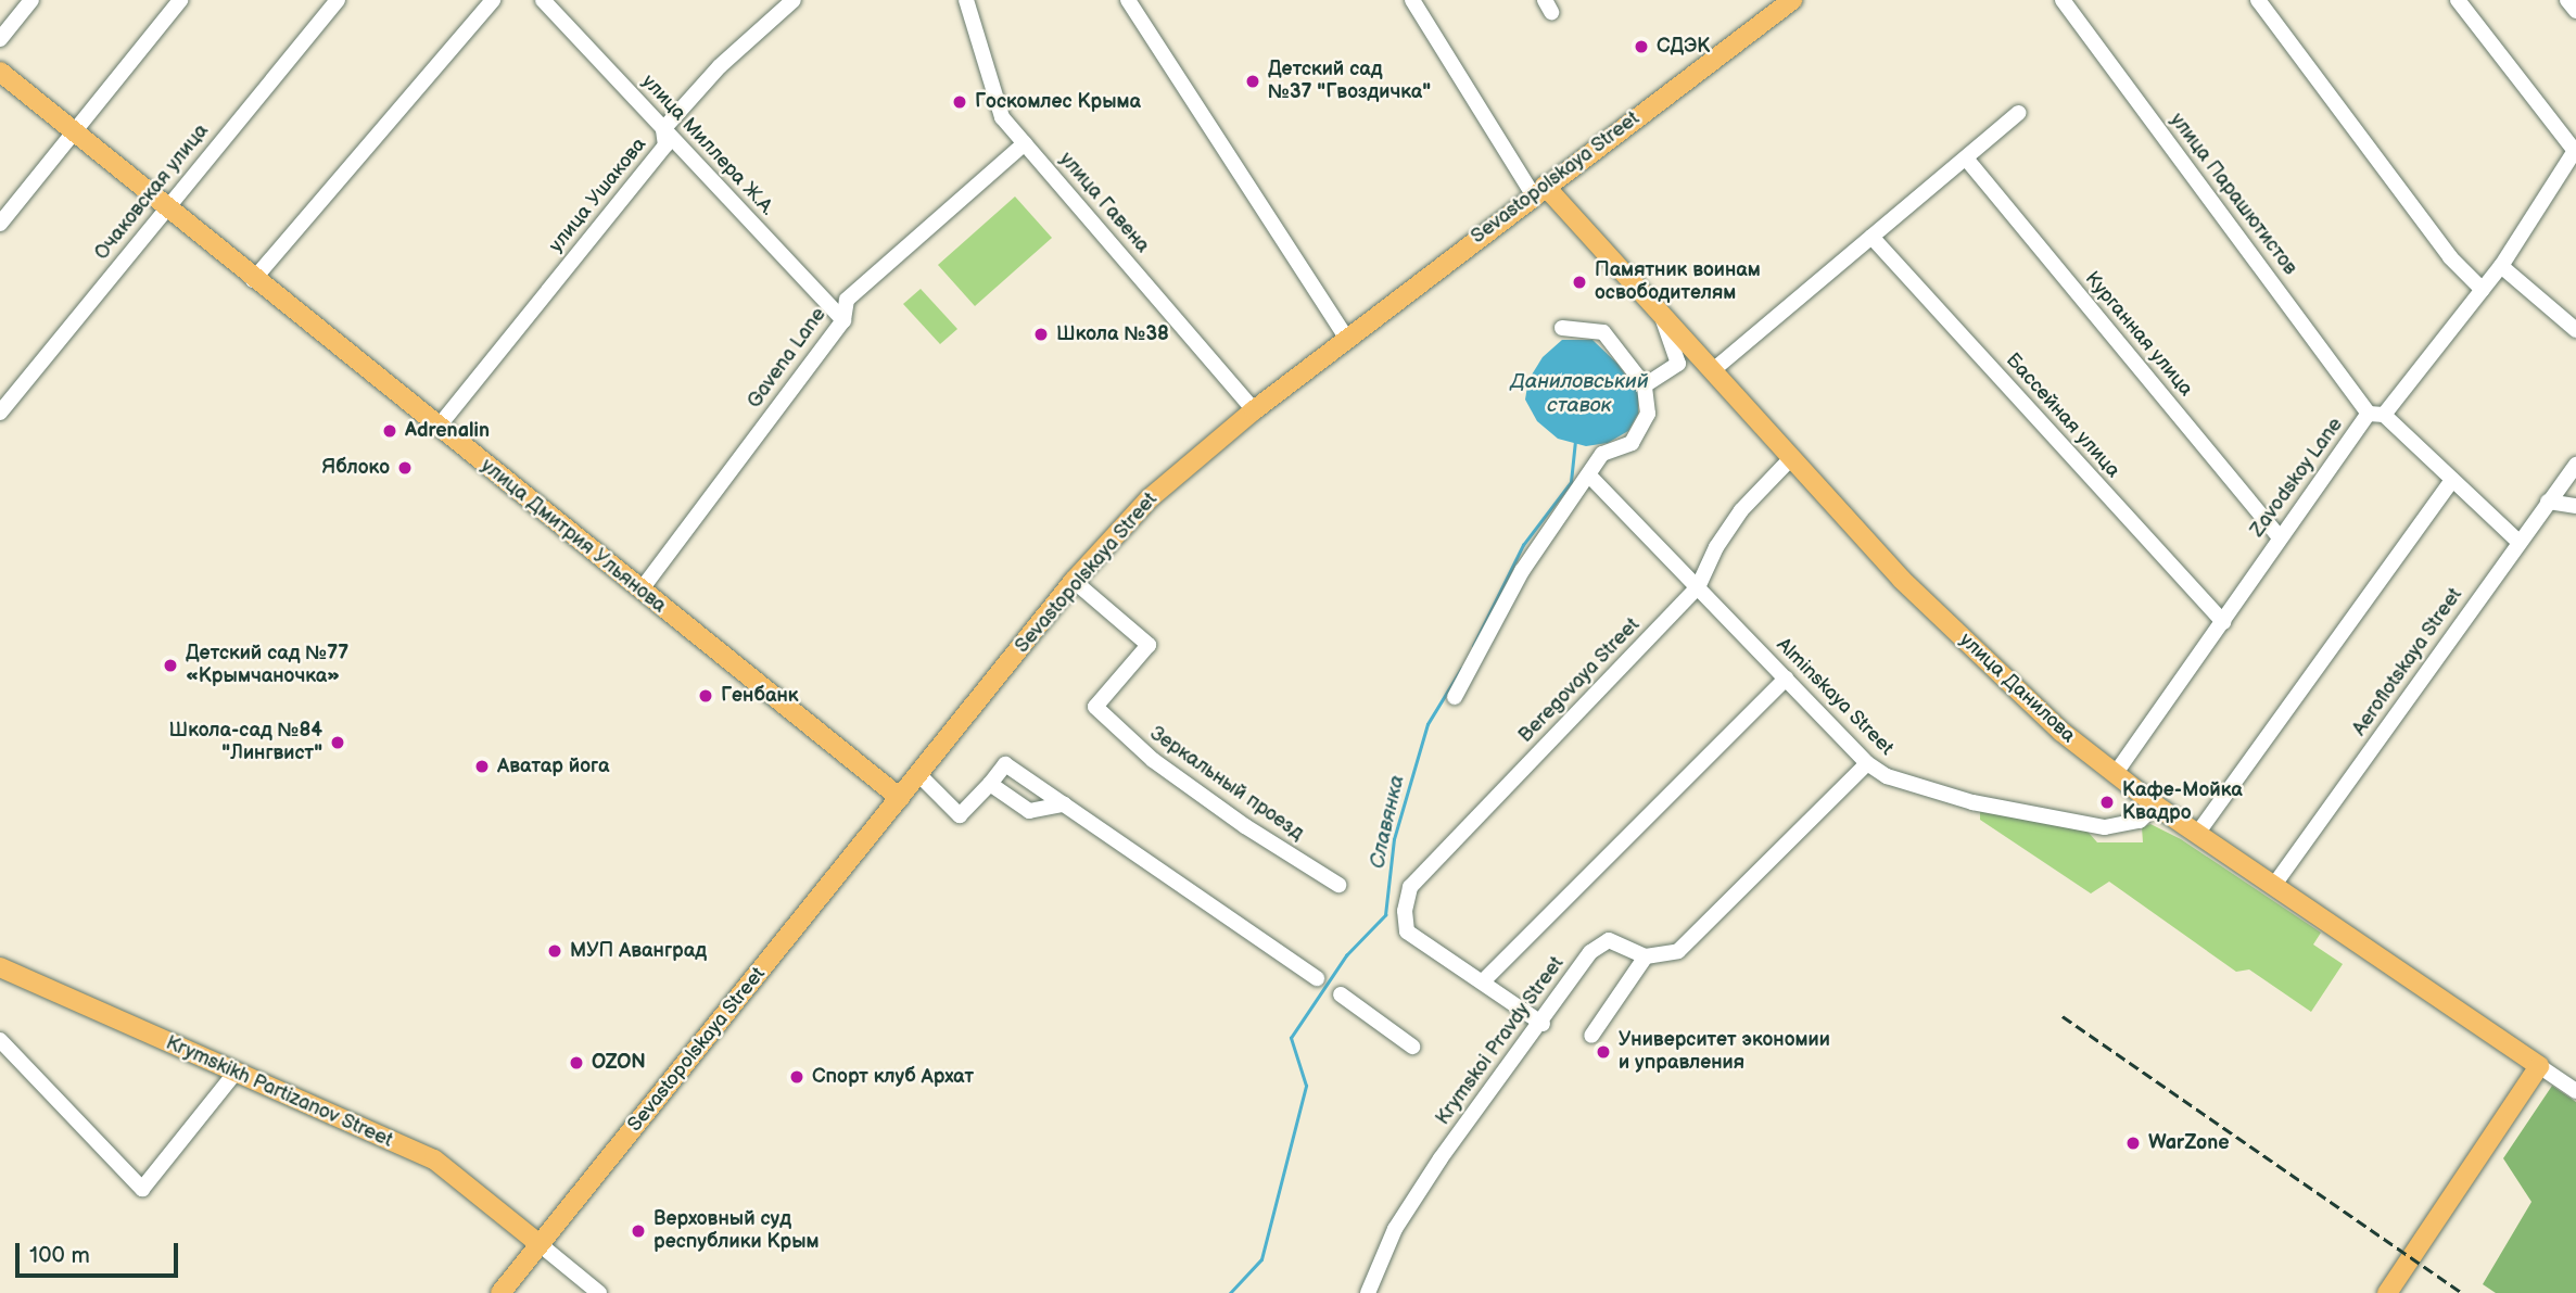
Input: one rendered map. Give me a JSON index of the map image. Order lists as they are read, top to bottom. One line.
{"streets":{"main road":["Sevastopolskaya Street","улица Дмитрия Ульянова","улица Данилова","Krymskikh Partizanov Street"],"street":["улица Миллера Ж.А.","Очаковская улица","улица Парашютистов","улица Ушакова","улица Гавена","Курганная улица","Gavena Lane","Бассейная улица","Zavodskoy Lane","Aeroflotskaya Street","Beregovaya Street","Alminskaya Street","Зеркальный проезд","Krymskoi Pravdy Street"]},"crossings":[["улица Миллера Ж.А.","улица Ушакова"],["улица Миллера Ж.А.","Gavena Lane"],["Sevastopolskaya Street","улица Гавена"],["Sevastopolskaya Street","улица Дмитрия Ульянова"],["Sevastopolskaya Street","улица Данилова"],["Sevastopolskaya Street","Зеркальный проезд"],["Sevastopolskaya Street","Krymskikh Partizanov Street"],["Очаковская улица","улица Дмитрия Ульянова"],["улица Парашютистов","Zavodskoy Lane"],["улица Парашютистов","Aeroflotskaya Street"],["улица Ушакова","улица Дмитрия Ульянова"],["улица Гавена","Gavena Lane"],["Курганная улица","Zavodskoy Lane"],["Gavena Lane","улица Дмитрия Ульянова"],["Бассейная улица","Zavodskoy Lane"],["Zavodskoy Lane","улица Данилова"],["Aeroflotskaya Street","улица Данилова"],["Beregovaya Street","улица Данилова"],["Beregovaya Street","Alminskaya Street"],["улица Данилова","Alminskaya Street"]],"water":["Даниловський ставок","Славянка"],"places":["СДЭК","Детский сад №37 \"Гвоздичка\"","Госкомлес Крыма","Памятник воинам освободителям","Школа №38","Adrenalin","Яблоко","Детский сад №77 «Крымчаночка»","Генбанк","Школа-сад №84 \"Лингвист\"","Аватар йога","Кафе-Мойка Квадро","МУП Аванград","Университет экономии и управления","OZON","Спорт клуб Архат","WarZone","Верховный суд республики Крым"],"scale_bar":"100 m"}
